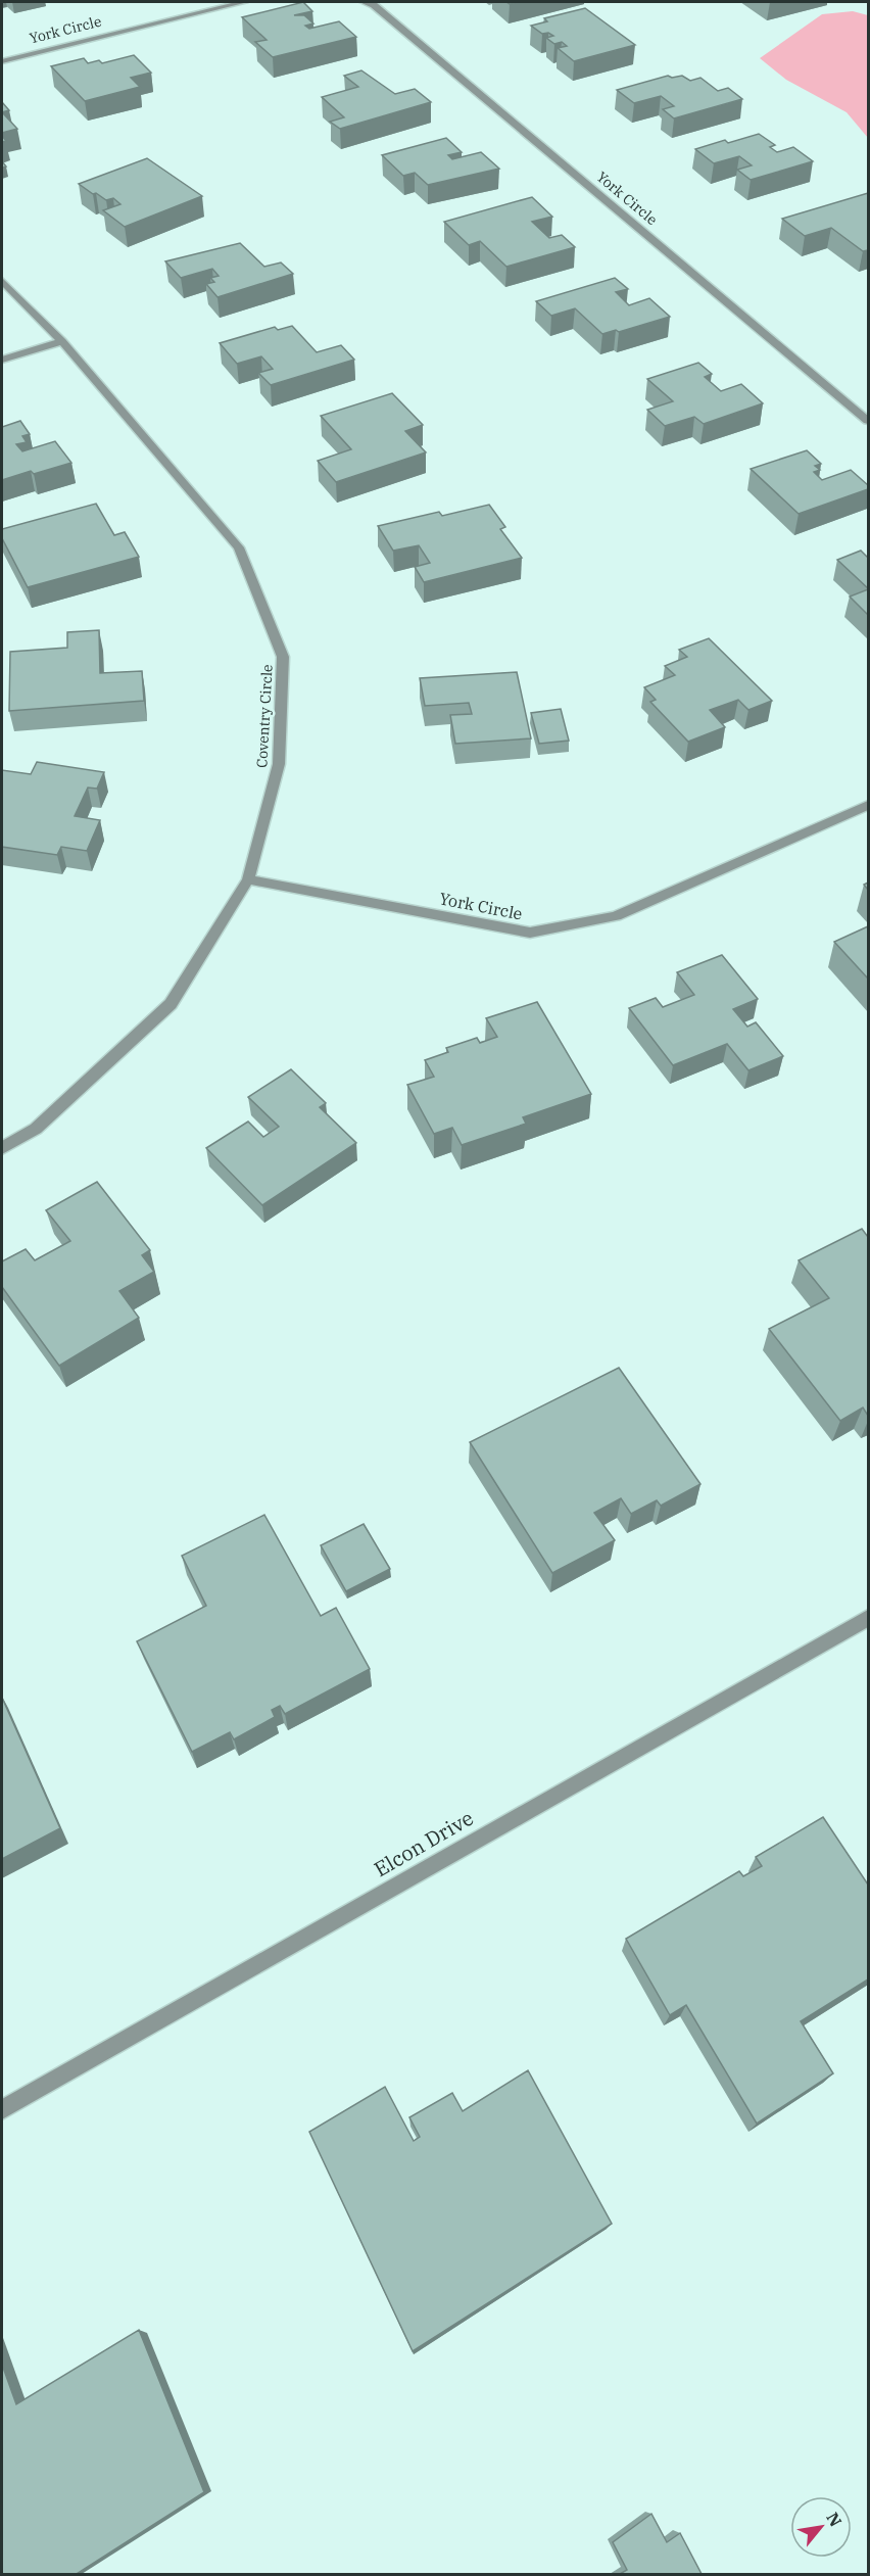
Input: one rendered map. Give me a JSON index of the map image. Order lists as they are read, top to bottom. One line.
{"streets":{"street":["York Circle","Coventry Circle","Elcon Drive"]},"crossings":[["York Circle","Coventry Circle"]],"north":"top right"}
